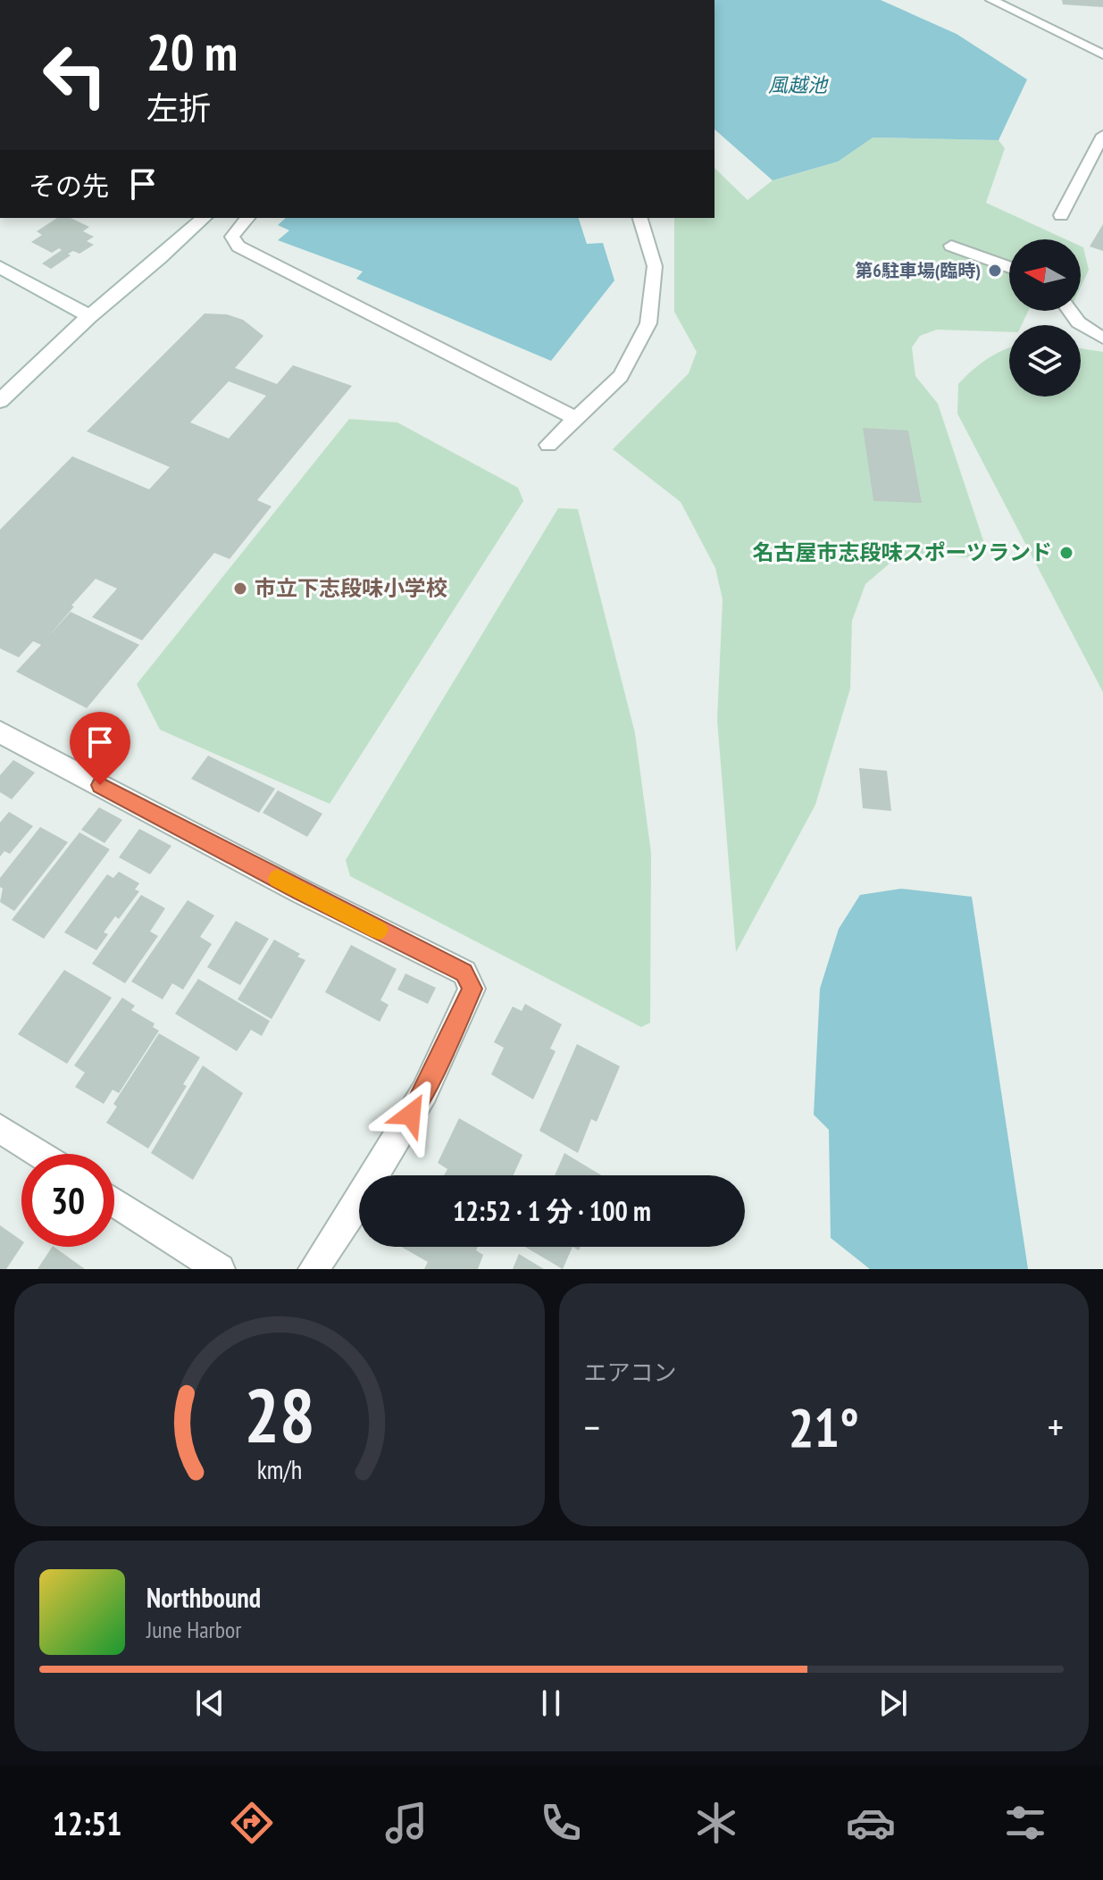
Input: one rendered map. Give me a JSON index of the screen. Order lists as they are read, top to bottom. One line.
{"water":["風越池"],"places":["第6駐車場(臨時)","名古屋市志段味スポーツランド","市立下志段味小学校"],"north":"left","page":{"turn":["20 m","左折"],"then":"その先","limit":"30","trip":"12:52 · 1 分 · 100 m","tile":"エアコン","heat":["−","21°","+"],"song":["Northbound","June Harbor"],"tabs":"12:51","gauge":["28","km/h"]}}
